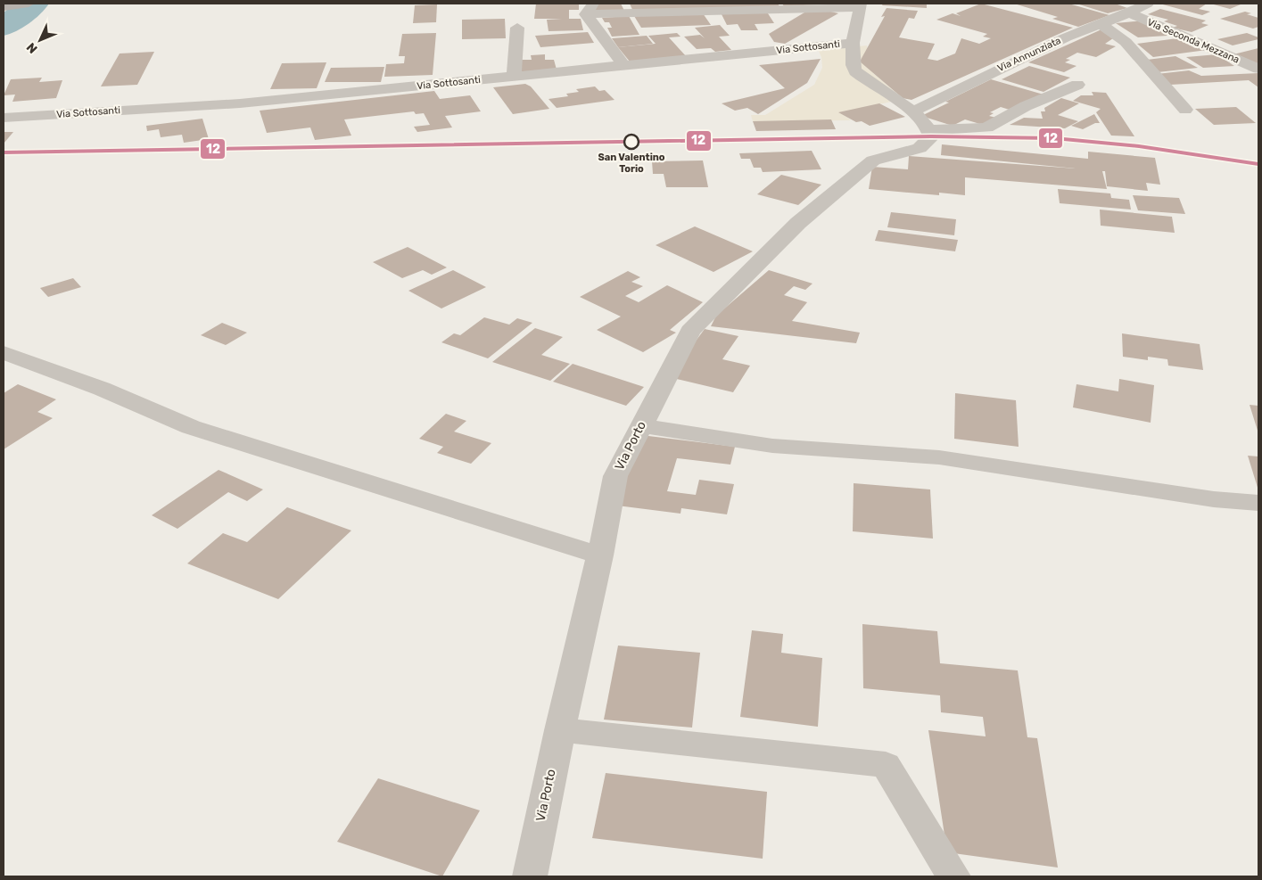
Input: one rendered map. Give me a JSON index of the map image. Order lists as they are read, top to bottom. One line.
{"streets":{"street":["Via Seconda Mezzana","Via Sottosanti","Via Annunziata","Via Porto"]},"crossings":[["Via Seconda Mezzana","Via Annunziata"]],"places":["San Valentino Torio"],"lines":["transit line 12"],"north":"bottom left"}
